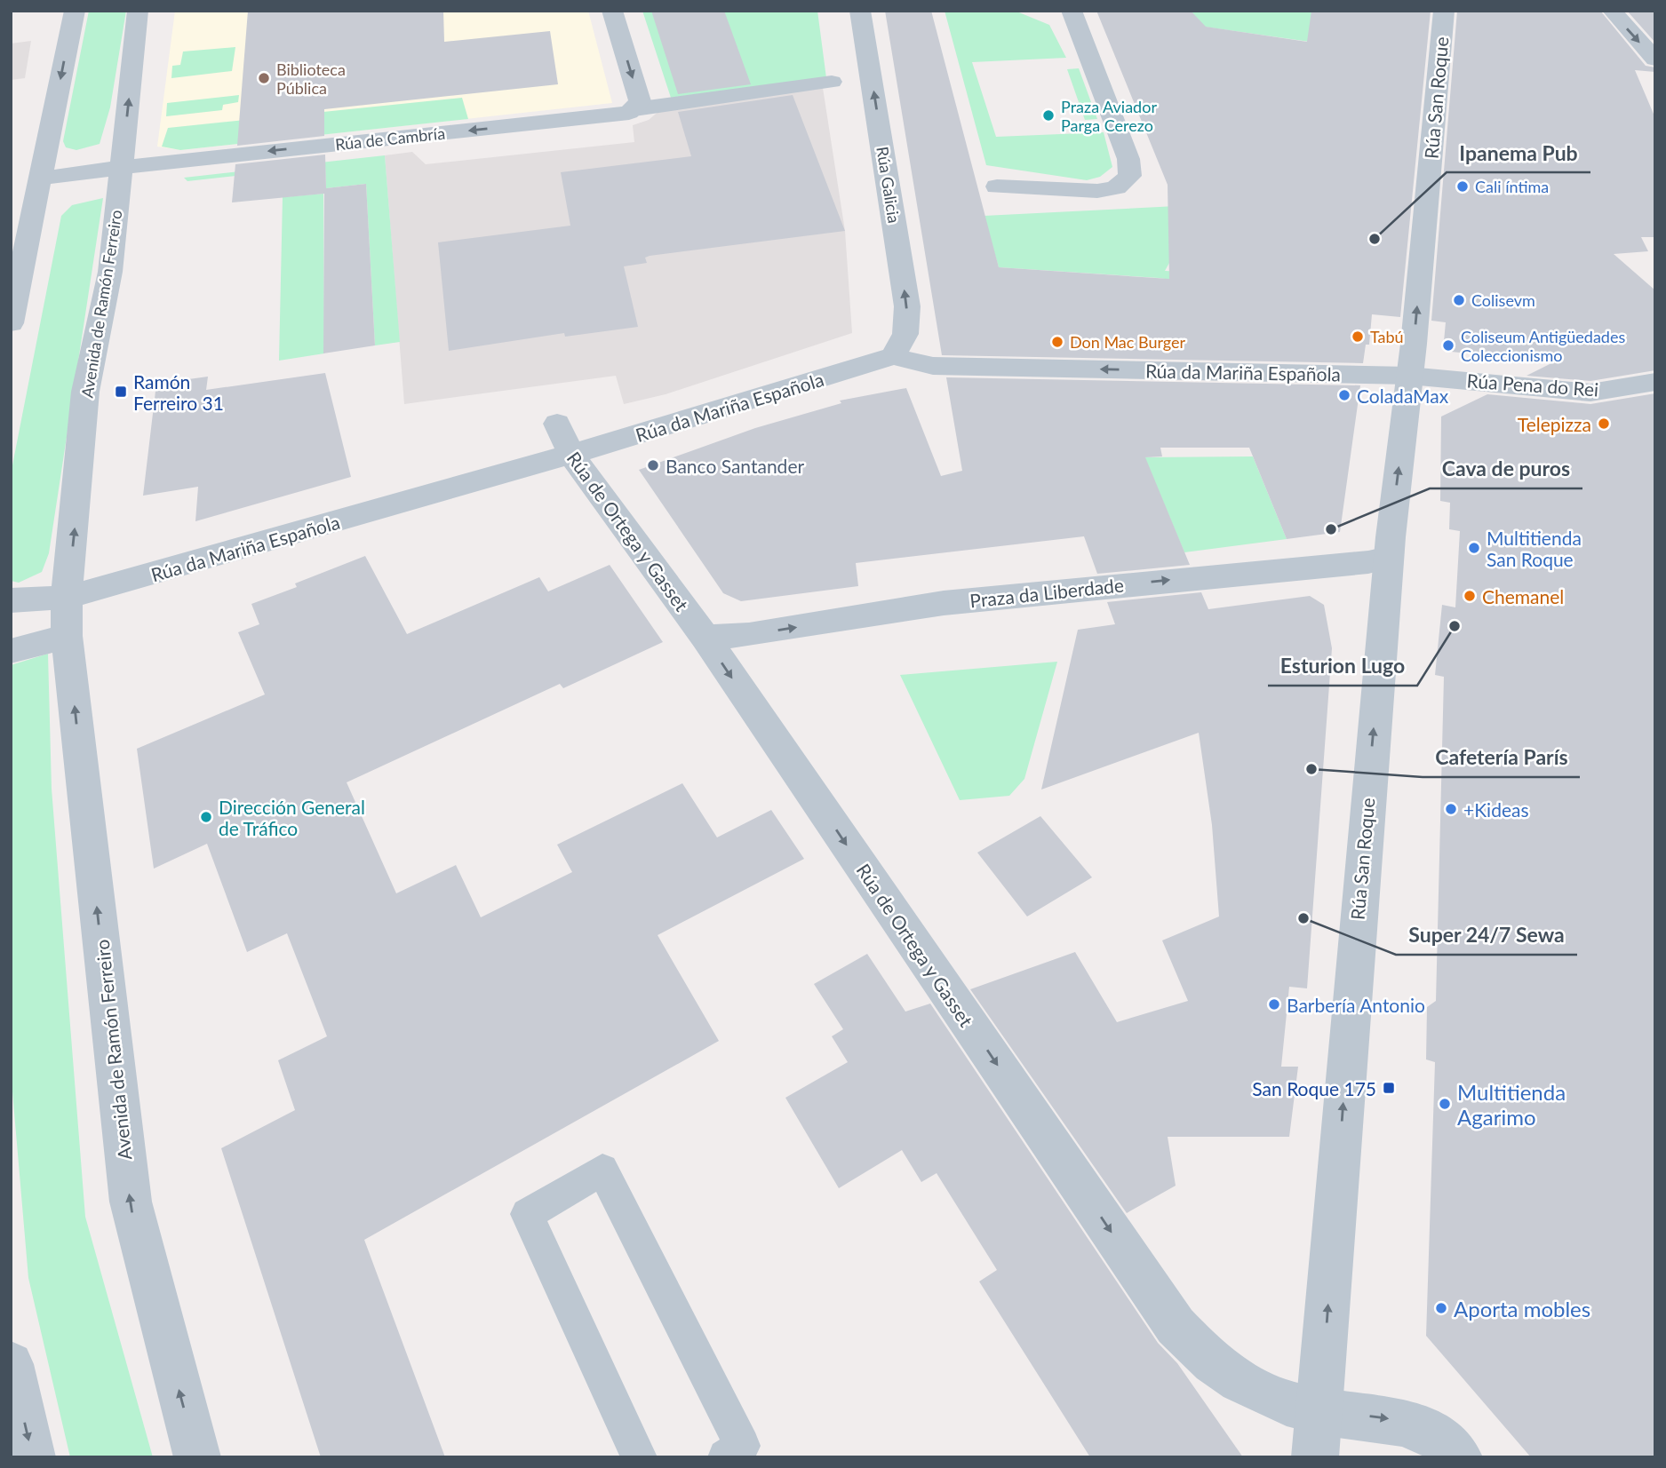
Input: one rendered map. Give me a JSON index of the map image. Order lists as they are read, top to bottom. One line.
{"streets":{"street":["Rúa San Roque","Rúa de Cambría","Rúa Galicia","Avenida de Ramón Ferreiro","Rúa da Mariña Española","Rúa Pena do Rei","Rúa de Ortega y Gasset","Praza da Liberdade"]},"crossings":[["Rúa San Roque","Rúa da Mariña Española"],["Rúa San Roque","Rúa Pena do Rei"],["Rúa San Roque","Rúa de Ortega y Gasset"],["Rúa San Roque","Praza da Liberdade"],["Rúa de Cambría","Avenida de Ramón Ferreiro"],["Rúa Galicia","Rúa da Mariña Española"],["Avenida de Ramón Ferreiro","Rúa da Mariña Española"],["Rúa da Mariña Española","Rúa Pena do Rei"],["Rúa da Mariña Española","Rúa de Ortega y Gasset"],["Rúa de Ortega y Gasset","Praza da Liberdade"]],"one_way":["Rúa San Roque","Rúa de Cambría","Rúa Galicia","Avenida de Ramón Ferreiro","Rúa da Mariña Española","Rúa de Ortega y Gasset","Praza da Liberdade"],"places":{"other":["Biblioteca Pública","Praza Aviador Parga Cerezo","Cali íntima","Ipanema Pub","Colisevm","Tabú","Don Mac Burger","Coliseum Antigüedades Coleccionismo","ColadaMax","Telepizza","Banco Santander","Cava de puros","Multitienda San Roque","Chemanel","Esturion Lugo","Cafetería París","+Kideas","Dirección General de Tráfico","Super 24/7 Sewa","Barbería Antonio","Multitienda Agarimo","Aporta mobles"],"transit":["Ramón Ferreiro 31","San Roque 175"]}}
